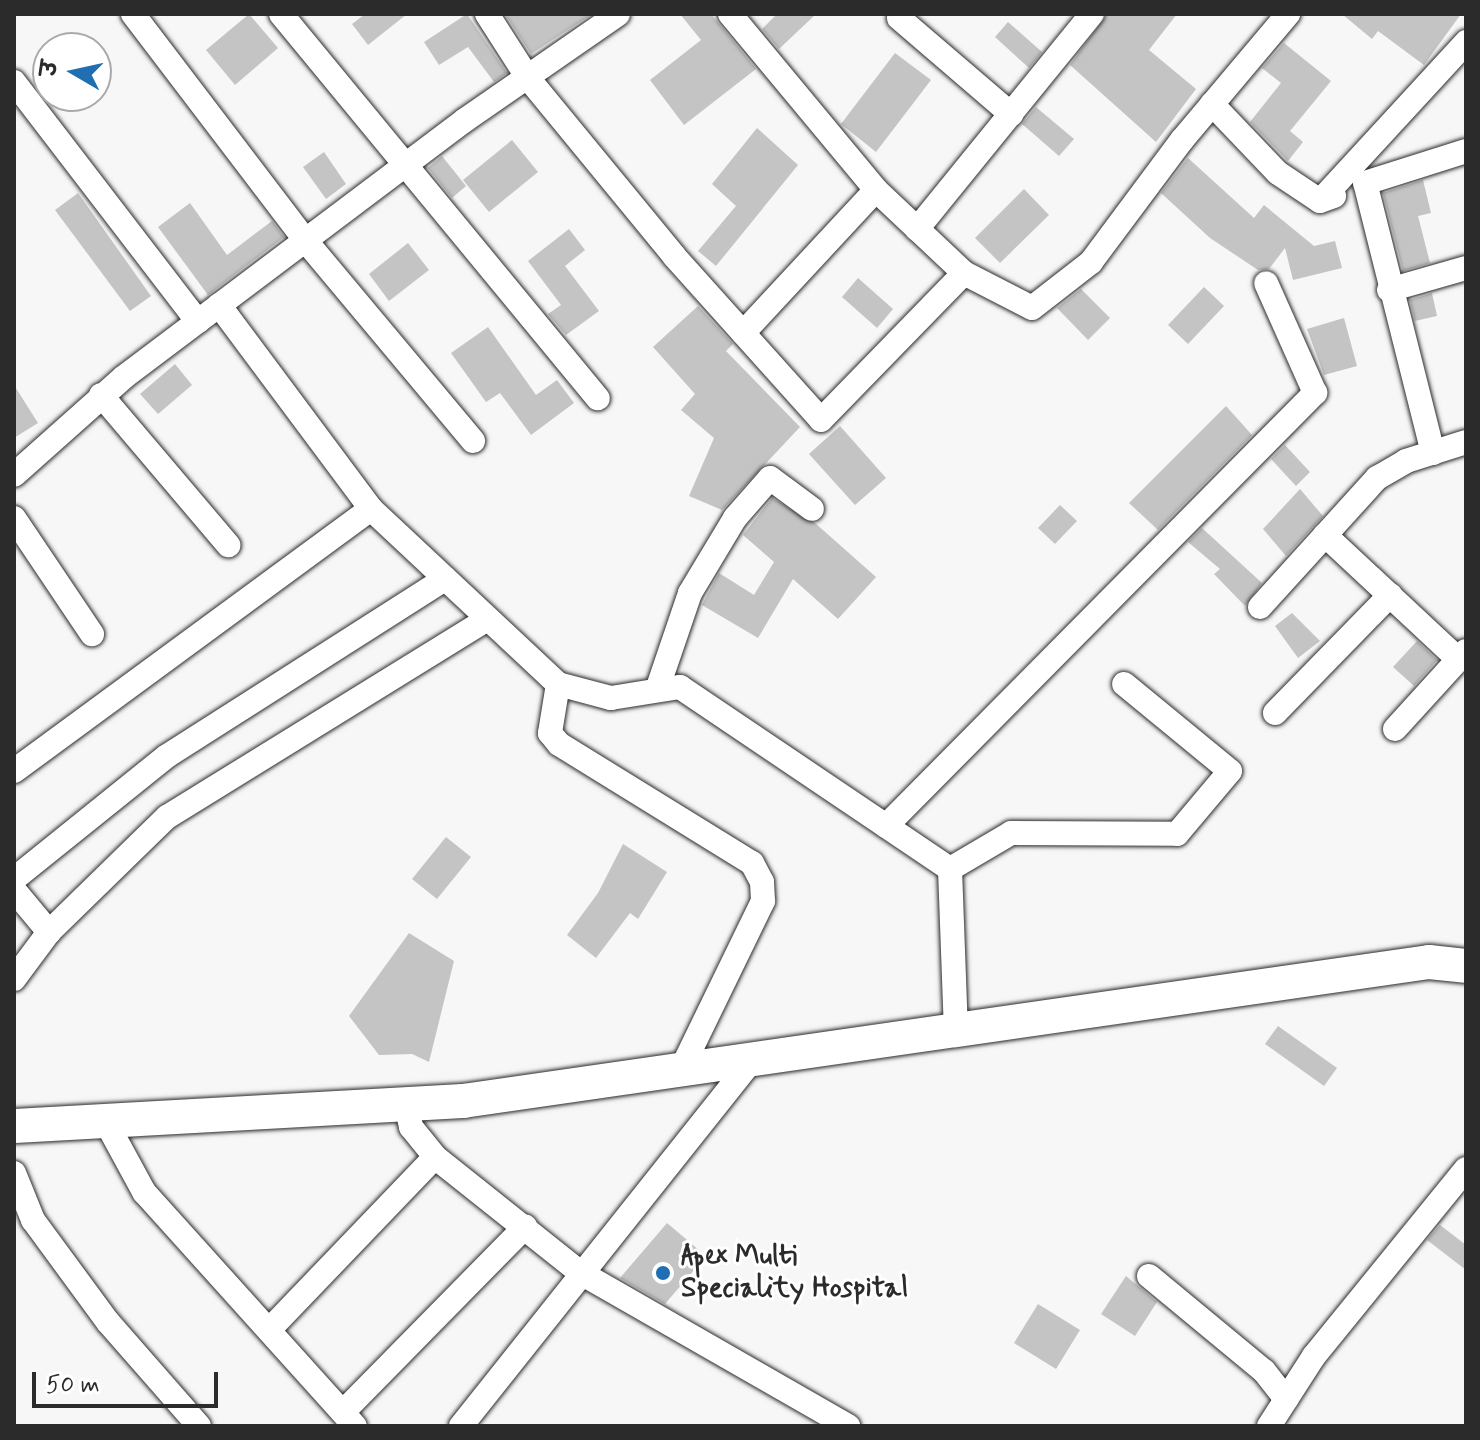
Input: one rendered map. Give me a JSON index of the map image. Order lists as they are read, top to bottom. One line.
{"places":["Apex Multi Speciality Hospital"],"scale_bar":"50 m","north":"left"}
